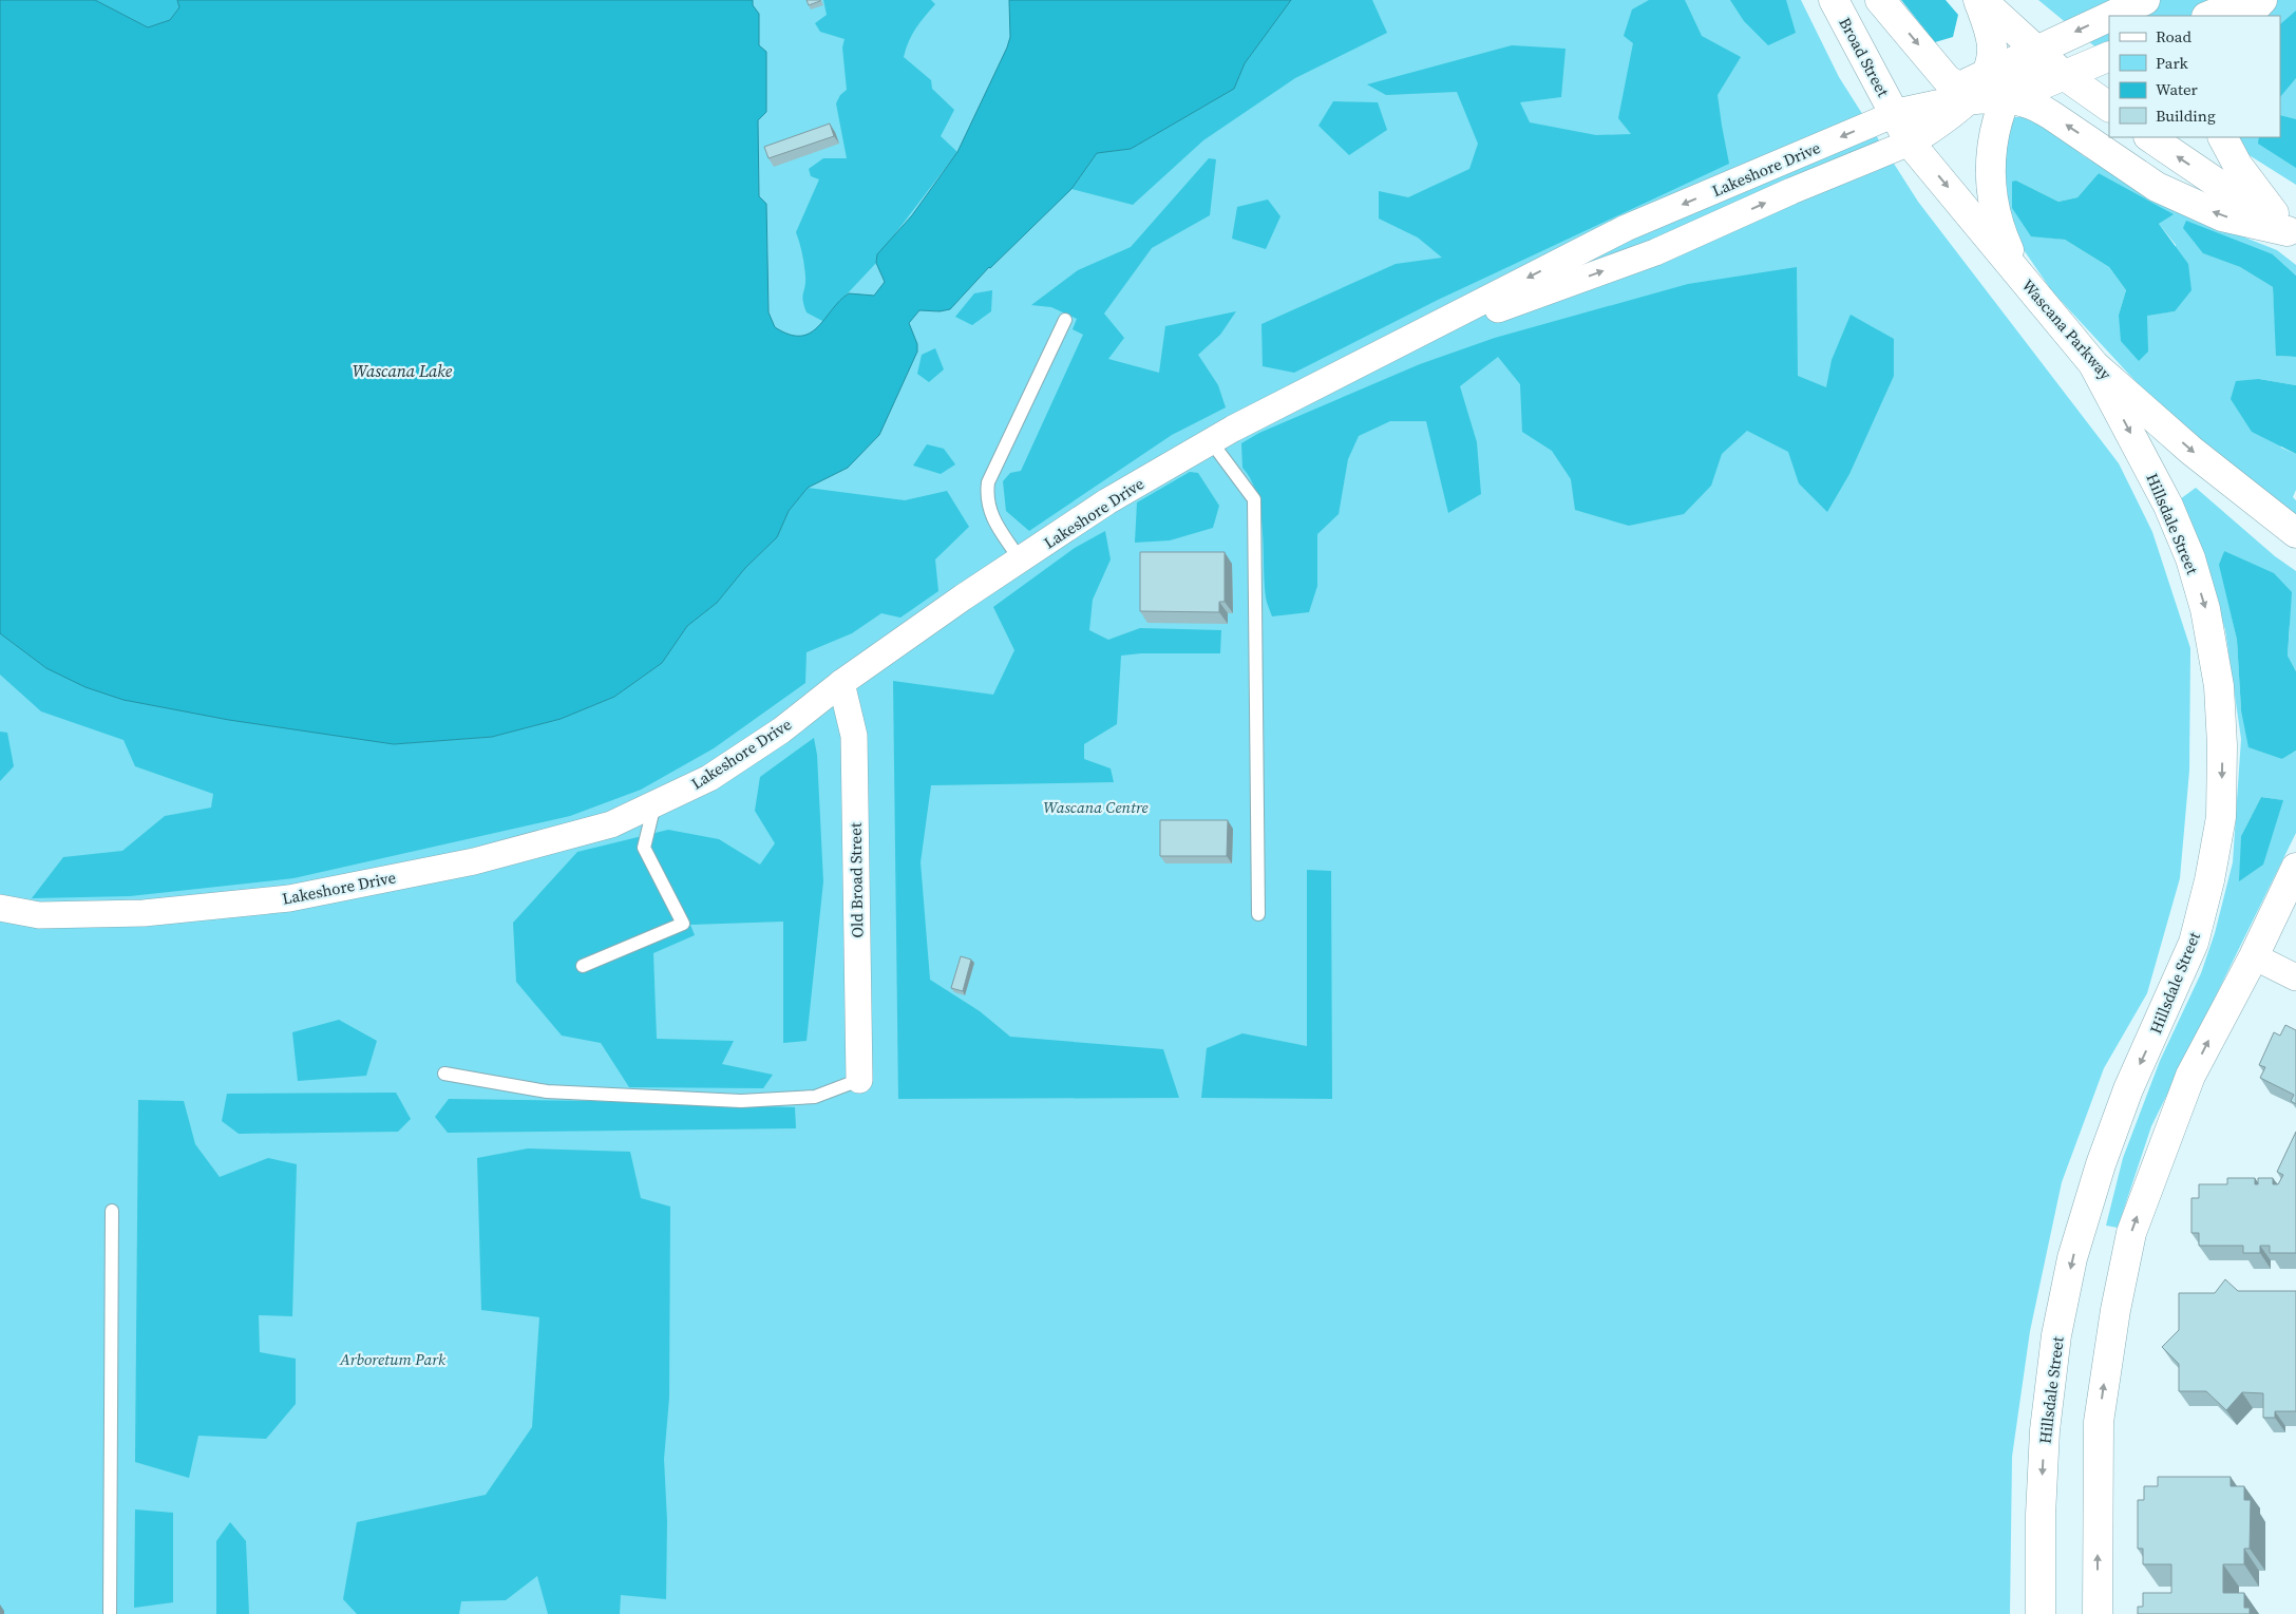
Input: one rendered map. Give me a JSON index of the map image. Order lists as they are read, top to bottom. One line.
{"streets":{"street":["Broad Street","Lakeshore Drive","Wascana Parkway","Hillsdale Street","Old Broad Street"]},"crossings":[["Broad Street","Lakeshore Drive"],["Broad Street","Wascana Parkway"],["Lakeshore Drive","Wascana Parkway"],["Lakeshore Drive","Old Broad Street"],["Wascana Parkway","Hillsdale Street"]],"water":["Wascana Lake"],"parks":["Wascana Centre","Arboretum Park"],"legend":["Road","Park","Water","Building"]}
